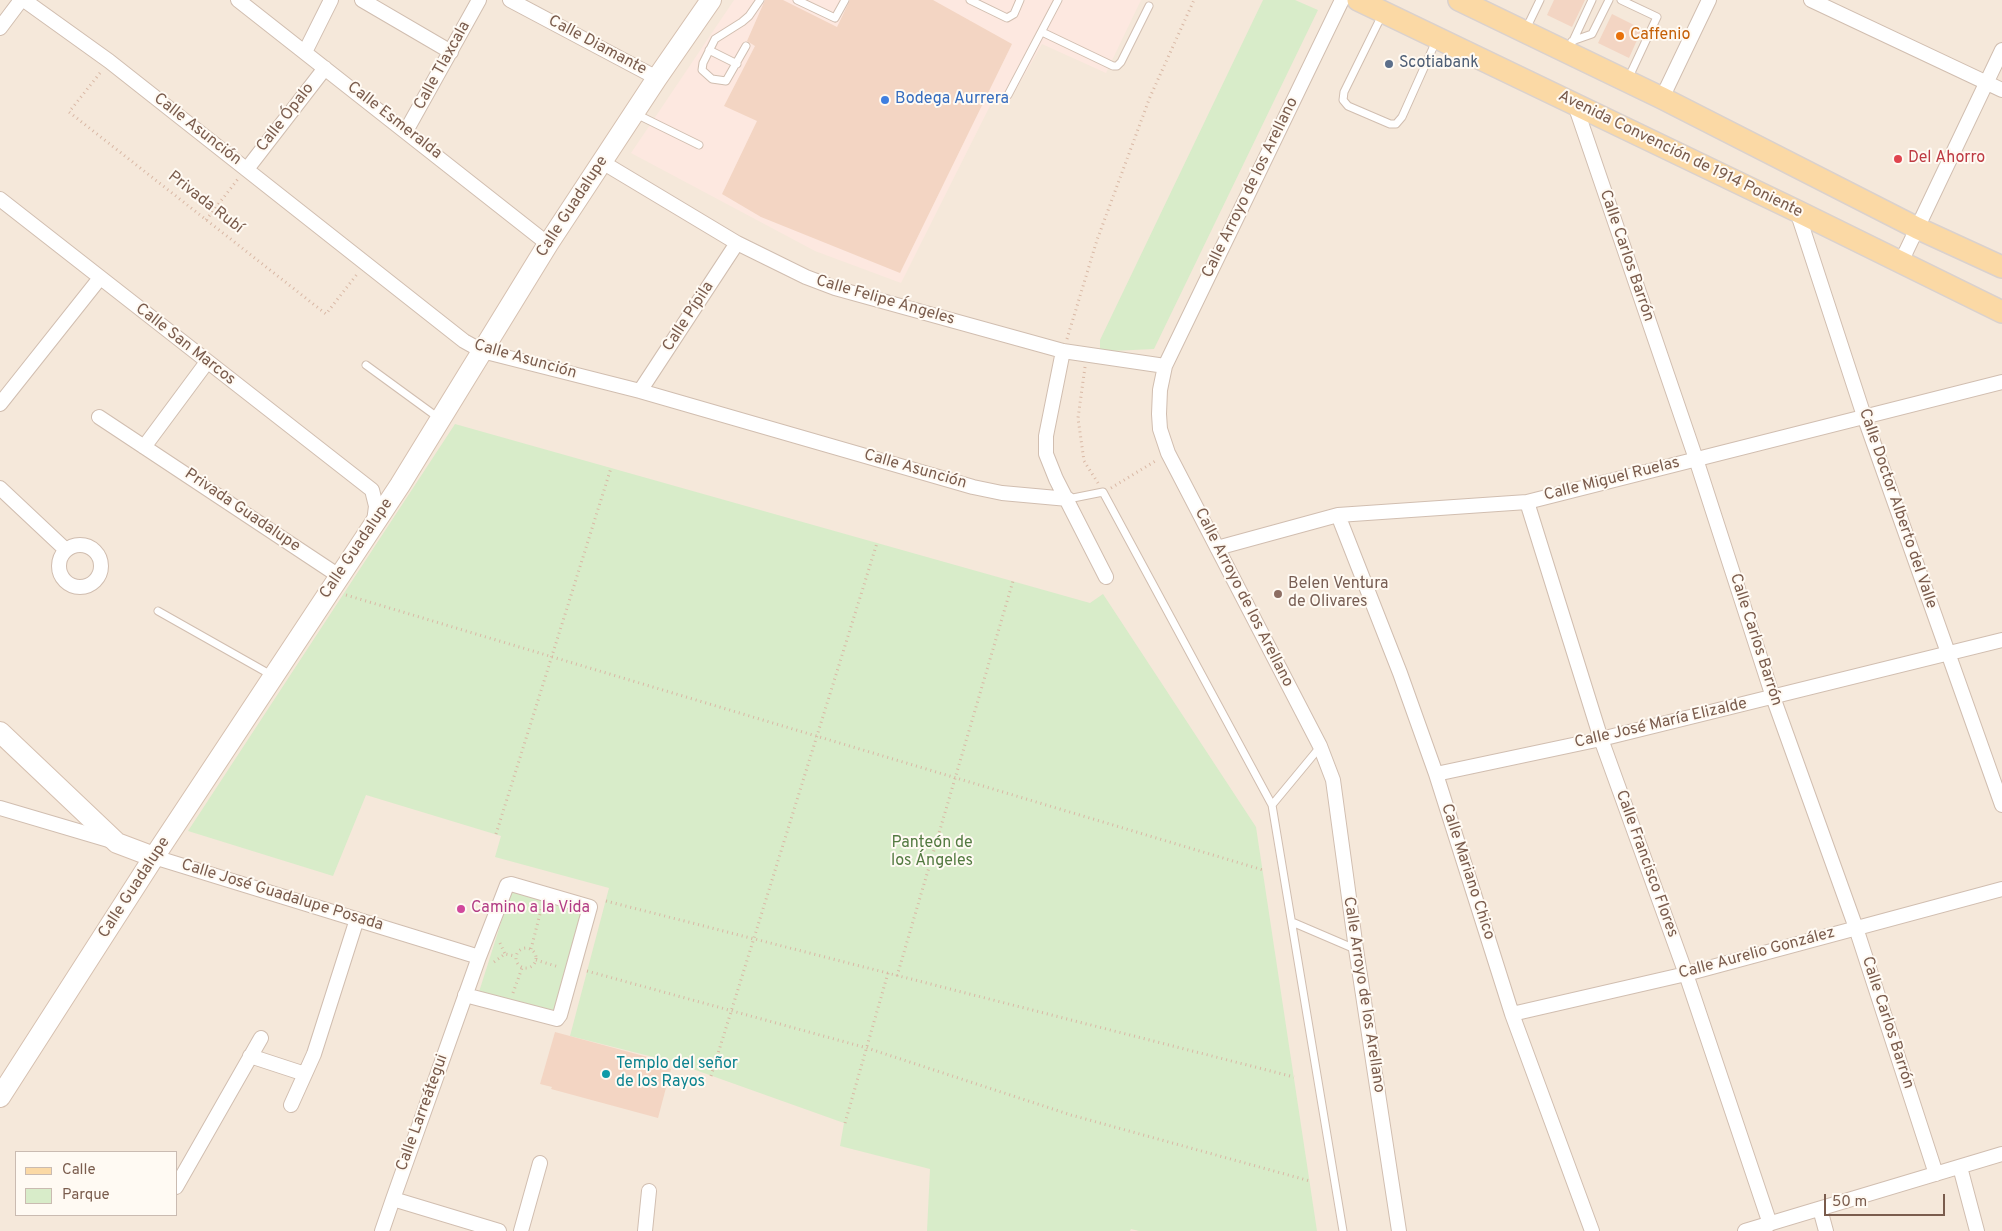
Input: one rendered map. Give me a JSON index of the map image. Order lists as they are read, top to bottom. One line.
{"streets":{"main road":["Avenida Convención de 1914 Poniente"],"street":["Calle Diamante","Calle Tlaxcala","Calle Ópalo","Calle Esmeralda","Calle Asunción","Calle Arroyo de los Arellano","Calle Guadalupe","Calle Carlos Barrón","Calle Felipe Ángeles","Calle Pípila","Calle San Marcos","Calle Miguel Ruelas","Calle Doctor Alberto del Valle","Privada Guadalupe","Calle José María Elizalde","Calle Francisco Flores","Calle Mariano Chico","Calle José Guadalupe Posada","Calle Aurelio González","Calle Larreátegui"],"path":["Privada Rubí"]},"crossings":[["Calle Diamante","Calle Guadalupe"],["Calle Tlaxcala","Calle Esmeralda"],["Calle Ópalo","Calle Esmeralda"],["Calle Ópalo","Calle Asunción"],["Calle Esmeralda","Calle Guadalupe"],["Calle Asunción","Privada Rubí"],["Calle Asunción","Calle Guadalupe"],["Calle Asunción","Calle Pípila"],["Avenida Convención de 1914 Poniente","Calle Carlos Barrón"],["Avenida Convención de 1914 Poniente","Calle Doctor Alberto del Valle"],["Calle Arroyo de los Arellano","Calle Felipe Ángeles"],["Calle Arroyo de los Arellano","Calle Miguel Ruelas"],["Calle Guadalupe","Calle Felipe Ángeles"],["Calle Guadalupe","Privada Guadalupe"],["Calle Guadalupe","Calle José Guadalupe Posada"],["Calle Carlos Barrón","Calle Miguel Ruelas"],["Calle Carlos Barrón","Calle José María Elizalde"],["Calle Carlos Barrón","Calle Aurelio González"],["Calle Felipe Ángeles","Calle Pípila"],["Calle Miguel Ruelas","Calle Doctor Alberto del Valle"],["Calle Miguel Ruelas","Calle Francisco Flores"],["Calle Miguel Ruelas","Calle Mariano Chico"],["Calle Doctor Alberto del Valle","Calle José María Elizalde"],["Calle José María Elizalde","Calle Francisco Flores"],["Calle José María Elizalde","Calle Mariano Chico"],["Calle Francisco Flores","Calle Aurelio González"],["Calle Mariano Chico","Calle Aurelio González"],["Calle José Guadalupe Posada","Calle Larreátegui"]],"parks":["Panteón de los Ángeles"],"places":["Caffenio","Scotiabank","Bodega Aurrera","Del Ahorro","Belen Ventura de Olivares","Camino a la Vida","Templo del señor de los Rayos"],"legend":["Calle","Parque"],"scale_bar":"50 m"}
